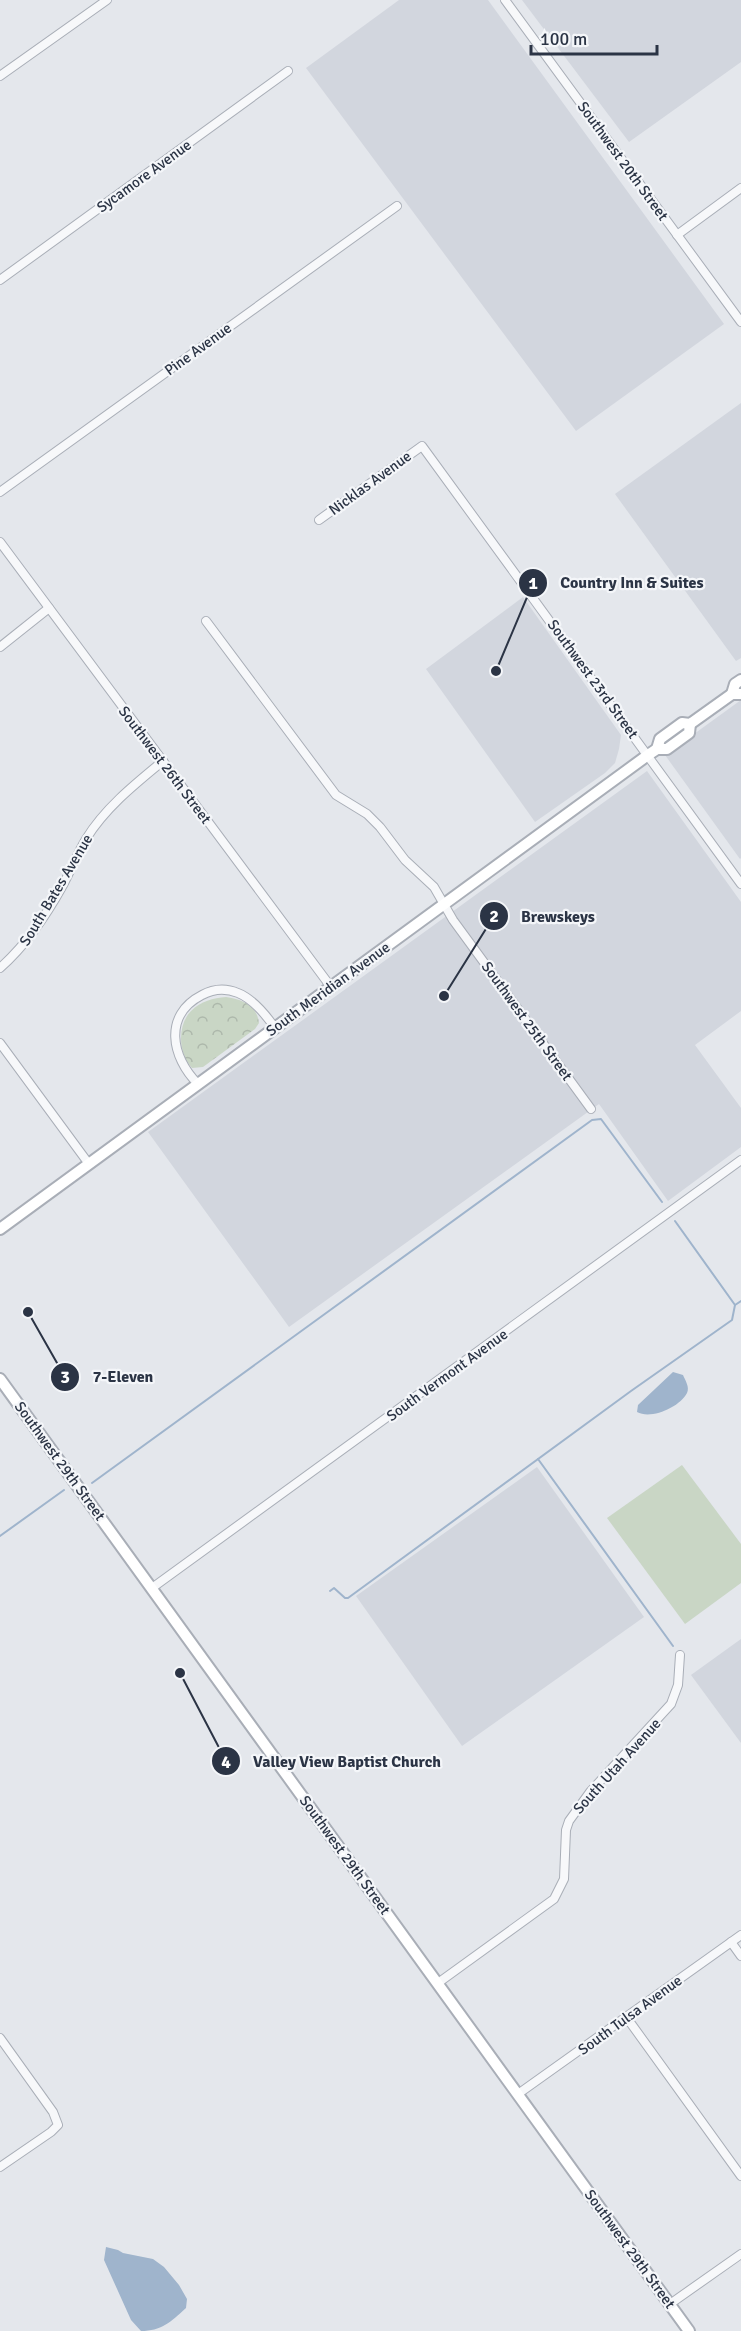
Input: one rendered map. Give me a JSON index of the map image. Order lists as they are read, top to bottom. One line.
{"streets":{"main road":["South Meridian Avenue","Southwest 29th Street"],"street":["Southwest 20th Street","Sycamore Avenue","Pine Avenue","Nicklas Avenue","Southwest 23rd Street","Southwest 26th Street","South Bates Avenue","Southwest 25th Street","South Vermont Avenue","South Utah Avenue","South Tulsa Avenue"]},"crossings":[["Nicklas Avenue","Southwest 23rd Street"],["Southwest 23rd Street","South Meridian Avenue"],["Southwest 26th Street","South Bates Avenue"],["Southwest 26th Street","South Meridian Avenue"],["South Meridian Avenue","Southwest 25th Street"],["South Vermont Avenue","Southwest 29th Street"],["Southwest 29th Street","South Utah Avenue"],["Southwest 29th Street","South Tulsa Avenue"]],"places":["Country Inn & Suites","Brewskeys","7-Eleven","Valley View Baptist Church"],"scale_bar":"100 m"}
